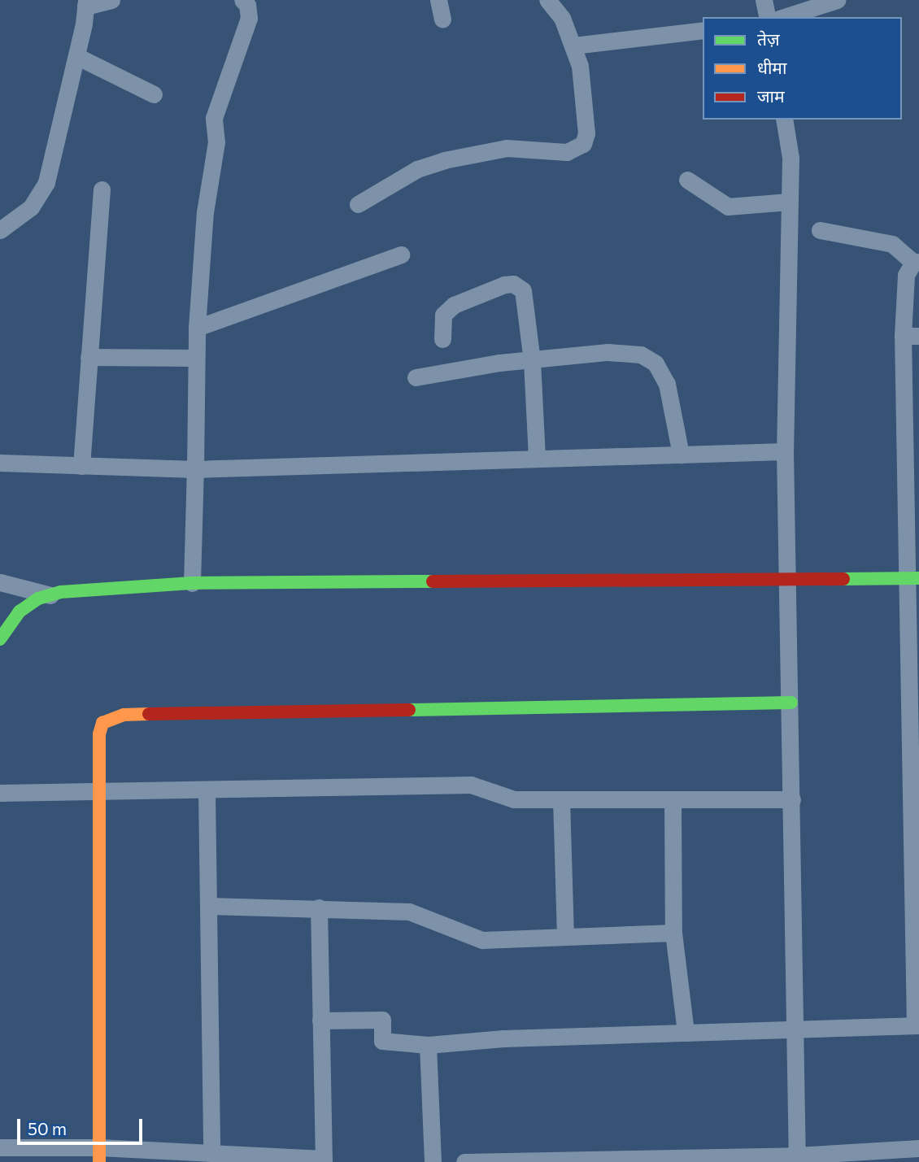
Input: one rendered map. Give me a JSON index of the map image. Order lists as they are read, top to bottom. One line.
{"legend":["तेज़","धीमा","जाम"],"scale_bar":"50 m"}
